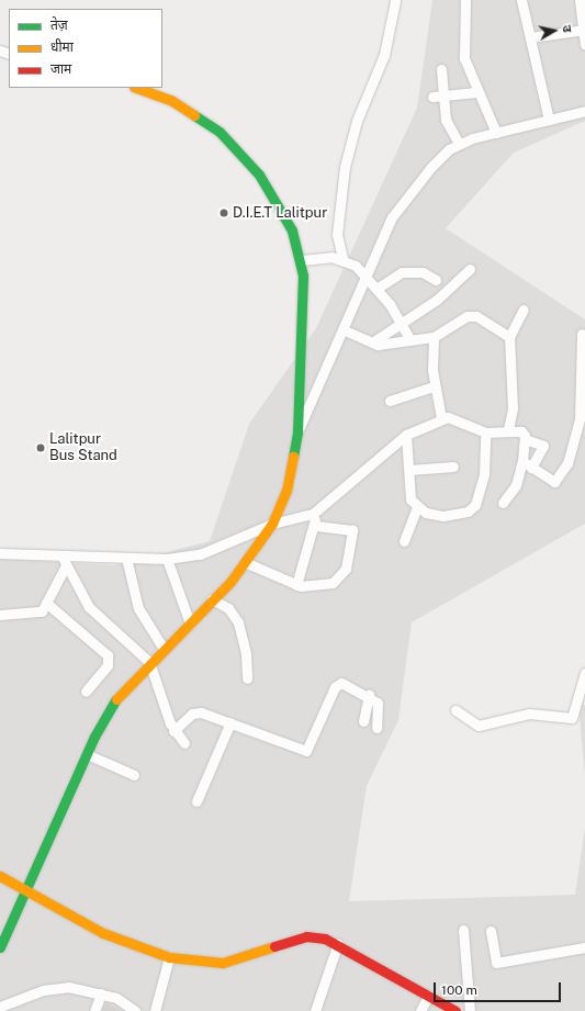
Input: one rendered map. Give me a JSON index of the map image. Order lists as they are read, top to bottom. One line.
{"places":["D.I.E.T Lalitpur","Lalitpur Bus Stand"],"legend":["तेज़","धीमा","जाम"],"scale_bar":"100 m","north":"right"}
